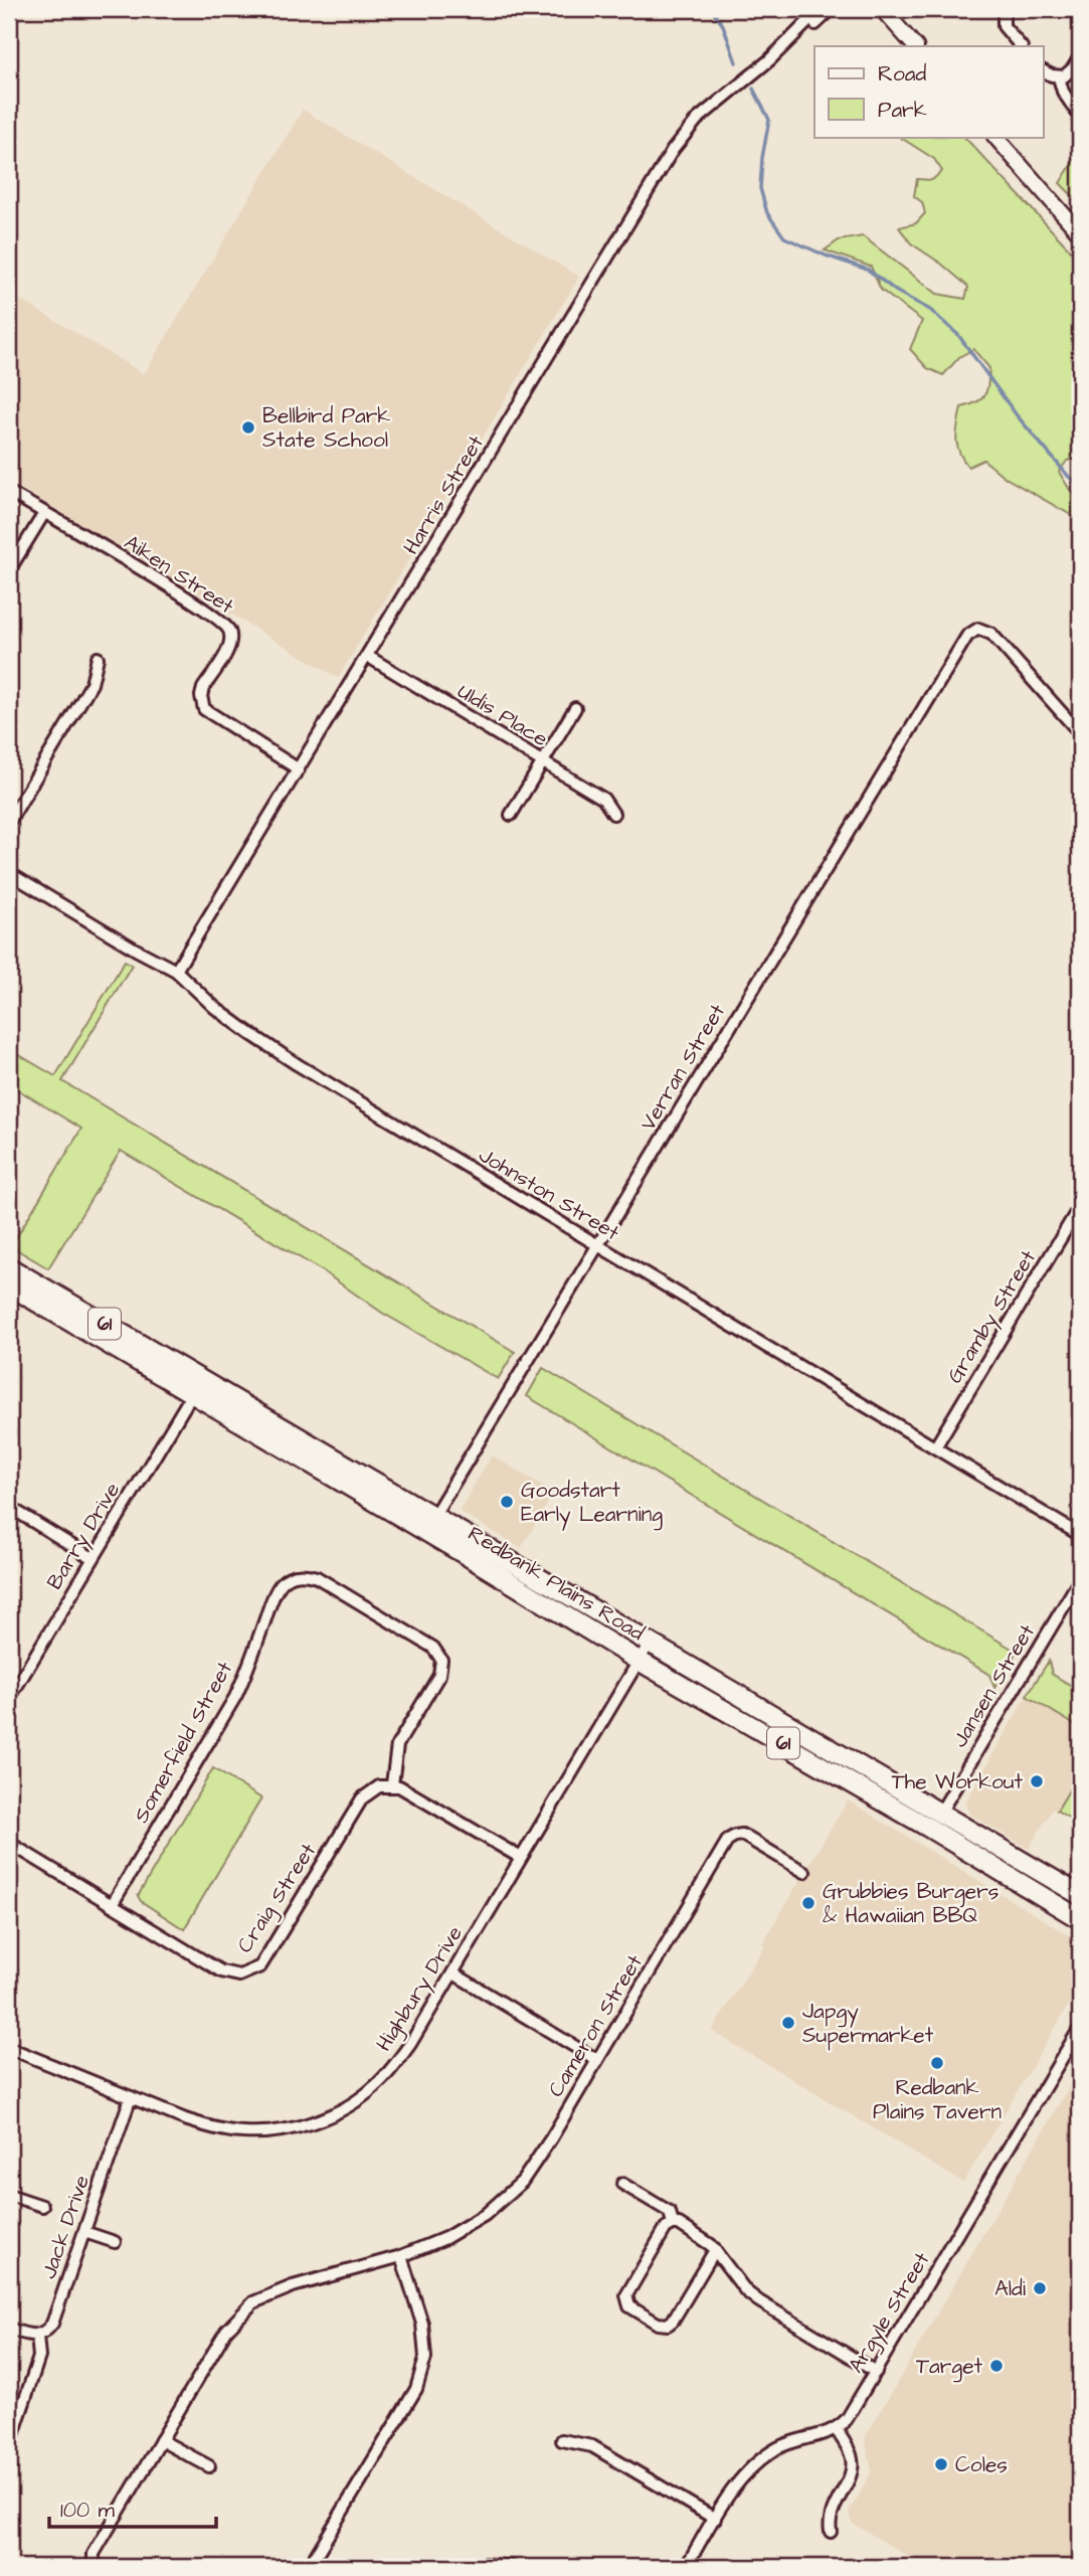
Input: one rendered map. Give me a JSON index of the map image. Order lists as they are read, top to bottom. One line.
{"streets":{"main road":["61","Redbank Plains Road"],"street":["Harris Street","Aiken Street","Uldis Place","Verran Street","Johnston Street","Gramby Street","Barry Drive","Jansen Street","Somerfield Street","Craig Street","Highbury Drive","Cameron Street","Jack Drive","Argyle Street"]},"crossings":[["Harris Street","Aiken Street"],["Harris Street","Uldis Place"],["Harris Street","Johnston Street"],["Verran Street","Johnston Street"],["Verran Street","Redbank Plains Road"],["Johnston Street","Gramby Street"],["Barry Drive","Redbank Plains Road"],["Redbank Plains Road","Jansen Street"],["Redbank Plains Road","Highbury Drive"],["Somerfield Street","Craig Street"],["Highbury Drive","Jack Drive"]],"places":["Bellbird Park State School","Goodstart Early Learning","The Workout","Grubbies Burgers & Hawaiian BBQ","Japgy Supermarket","Redbank Plains Tavern","Aldi","Target","Coles"],"legend":["Road","Park"],"scale_bar":"100 m"}
